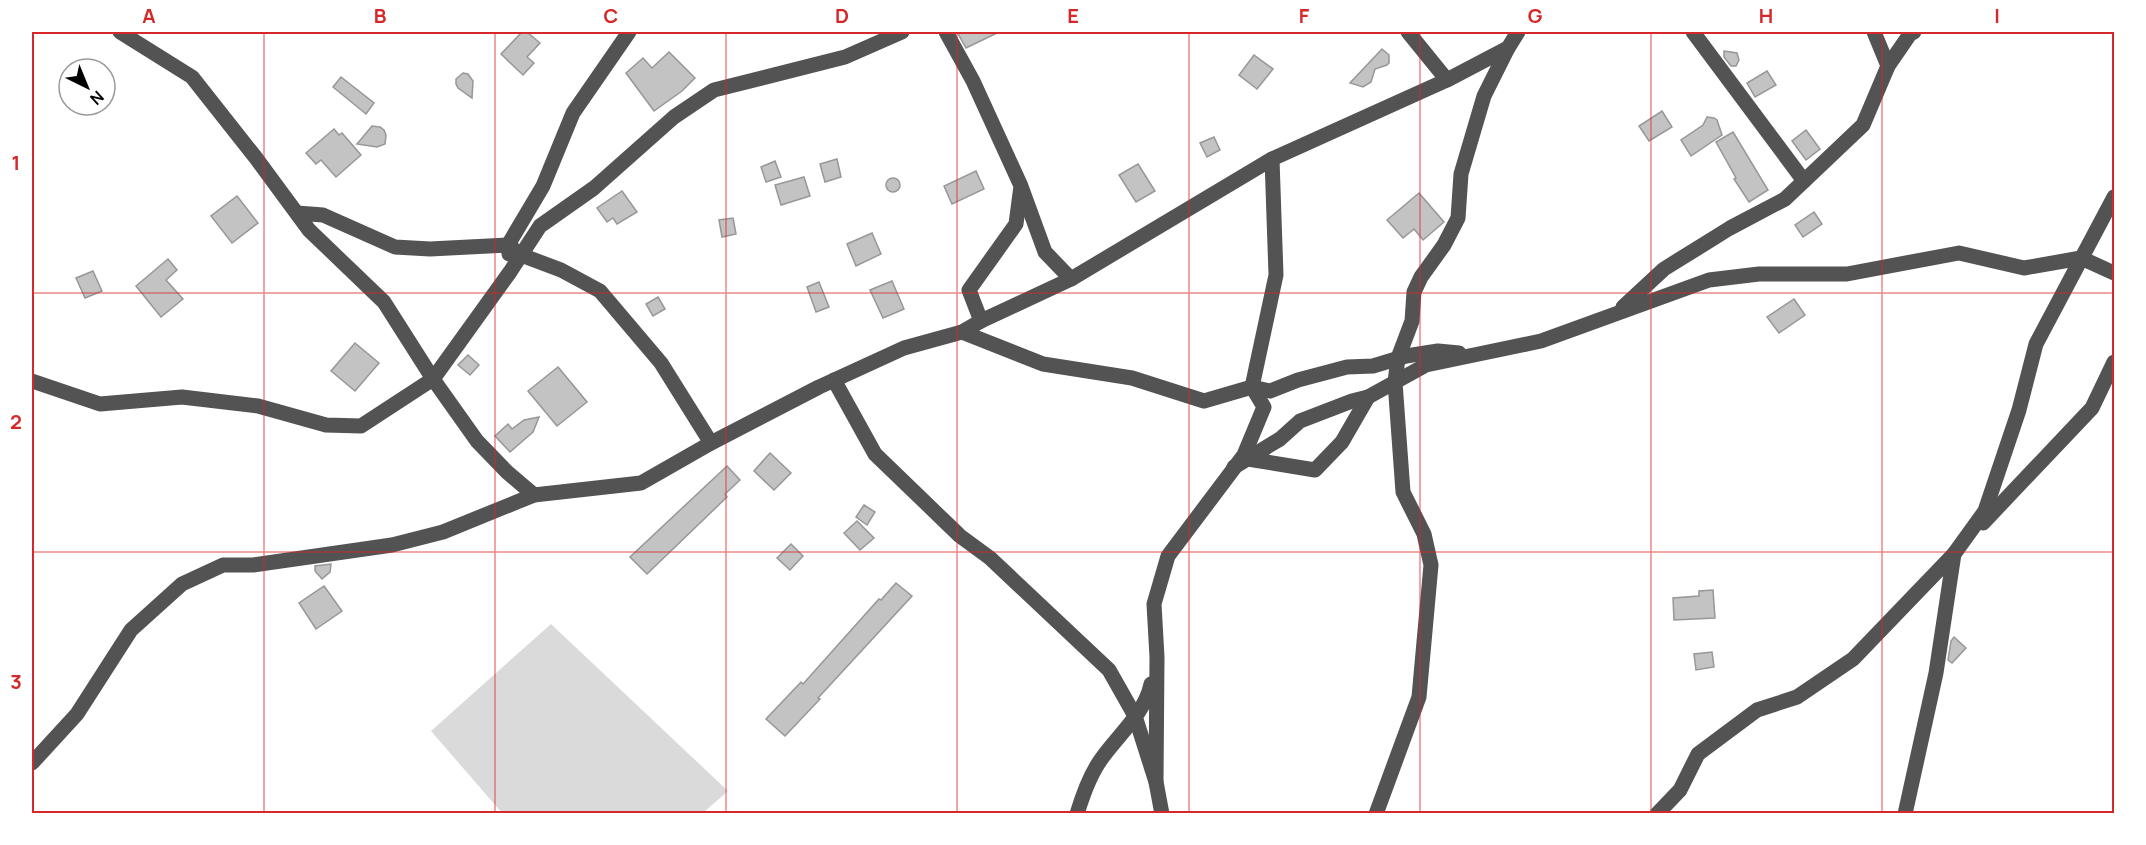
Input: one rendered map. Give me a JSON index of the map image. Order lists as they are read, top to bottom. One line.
{"north":"bottom right","grid":{"columns":["A","B","C","D","E","F","G","H","I"],"rows":["1","2","3"]}}
